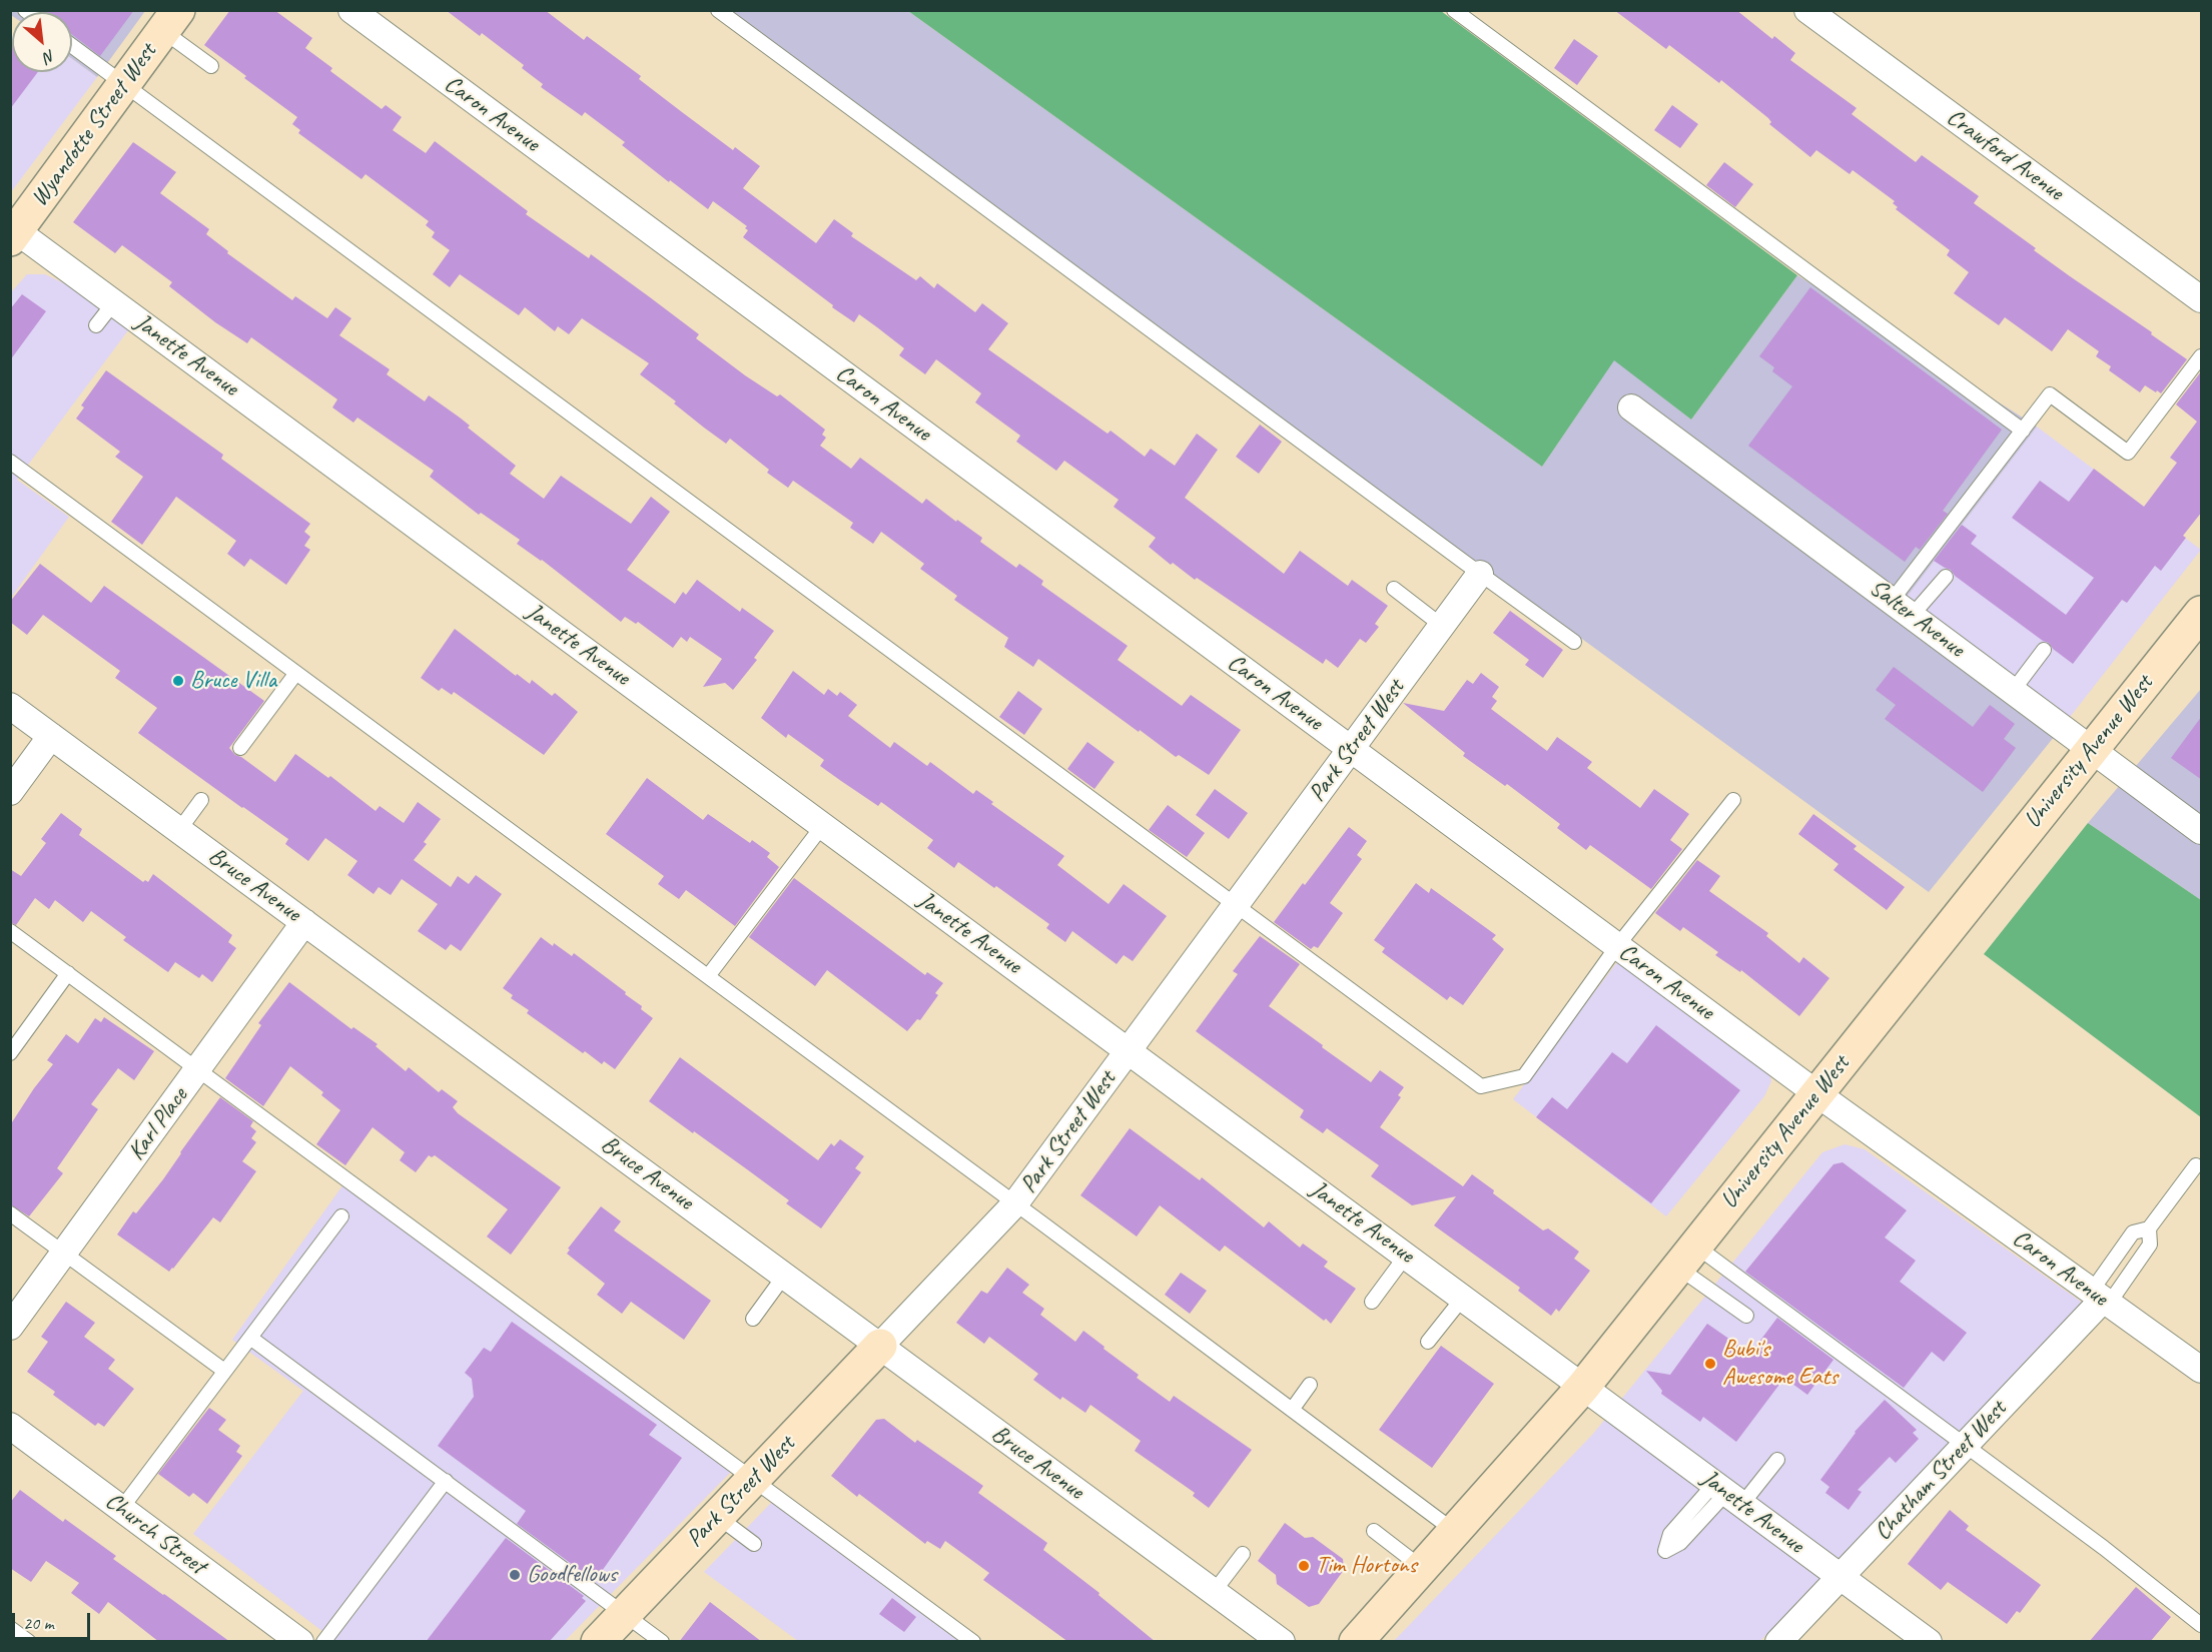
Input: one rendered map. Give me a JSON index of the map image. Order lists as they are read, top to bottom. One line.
{"streets":{"main road":["Wyandotte Street West","Park Street West","University Avenue West"],"street":["Caron Avenue","Crawford Avenue","Janette Avenue","Salter Avenue","Bruce Avenue","Karl Place","Chatham Street West","Church Street"]},"crossings":[["Caron Avenue","Park Street West"],["Caron Avenue","University Avenue West"],["Caron Avenue","Chatham Street West"],["Wyandotte Street West","Janette Avenue"],["Janette Avenue","Park Street West"],["Janette Avenue","University Avenue West"],["Janette Avenue","Chatham Street West"],["Salter Avenue","University Avenue West"],["Park Street West","Bruce Avenue"],["Bruce Avenue","Karl Place"]],"places":["Bruce Villa","Bubi's Awesome Eats","Tim Hortons","Goodfellows"],"scale_bar":"20 m","north":"bottom right"}
